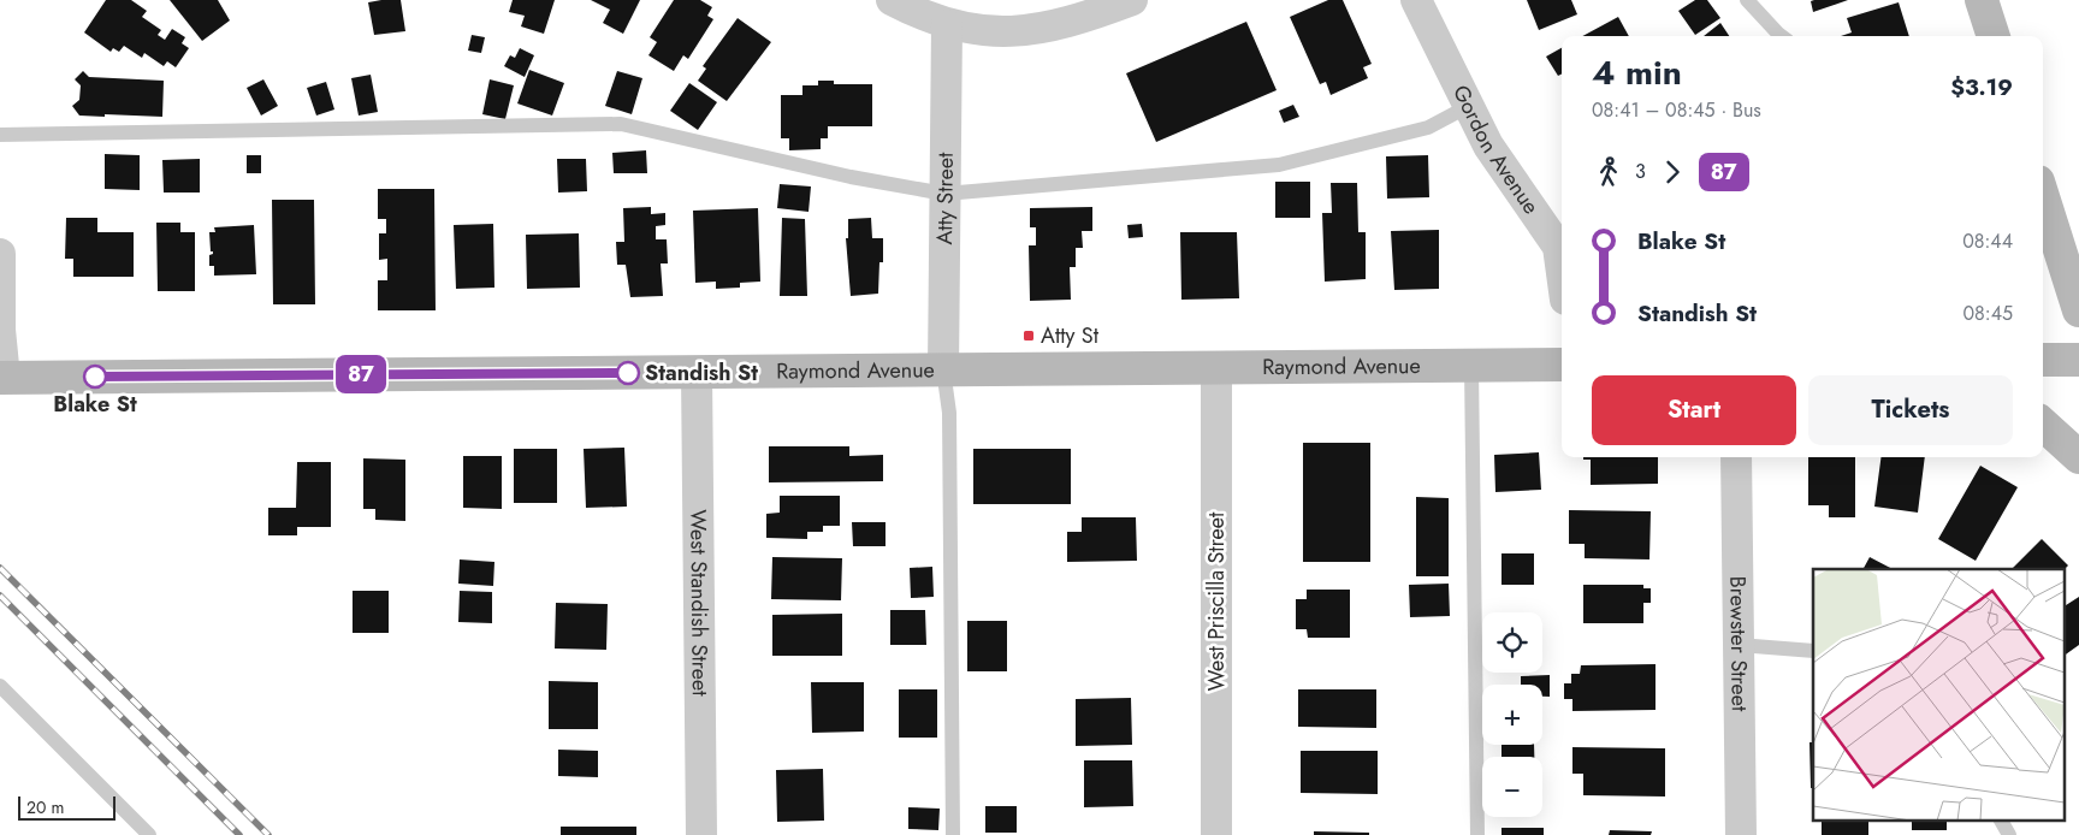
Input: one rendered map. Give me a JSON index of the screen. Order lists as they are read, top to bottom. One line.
{"streets":{"street":["Gordon Avenue","Atty Street","Raymond Avenue","West Priscilla Street","West Standish Street","Brewster Street"]},"crossings":[["Atty Street","Raymond Avenue"],["Raymond Avenue","West Priscilla Street"],["Raymond Avenue","West Standish Street"]],"places":{"transit":["Atty St"],"other":["Standish St","Blake St"]},"lines":["bus line 87"],"scale_bar":"20 m","page":{"on_map":"87","heading":["4 min","08:41 – 08:45 · Bus","$3.19"],"legs":["3","87"],"list":[{"name":"Blake St","value":"08:44"},{"name":"Standish St","value":"08:45"}],"buttons":["Start","Tickets"],"map_buttons":["+","−"],"scale":"20 m"}}
